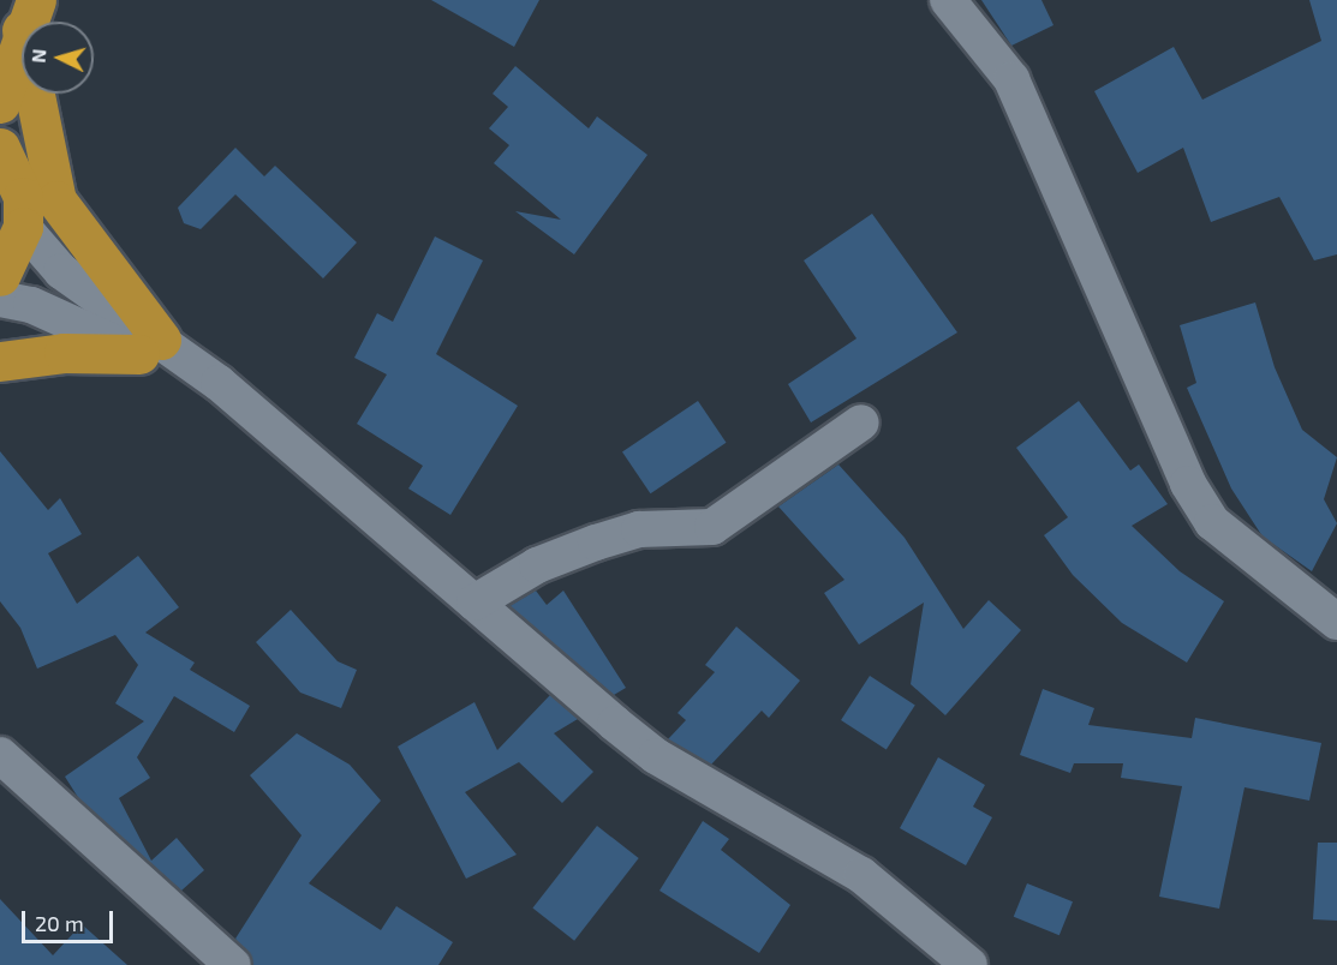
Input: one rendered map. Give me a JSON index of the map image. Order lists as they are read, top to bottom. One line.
{"scale_bar":"20 m","north":"left"}
